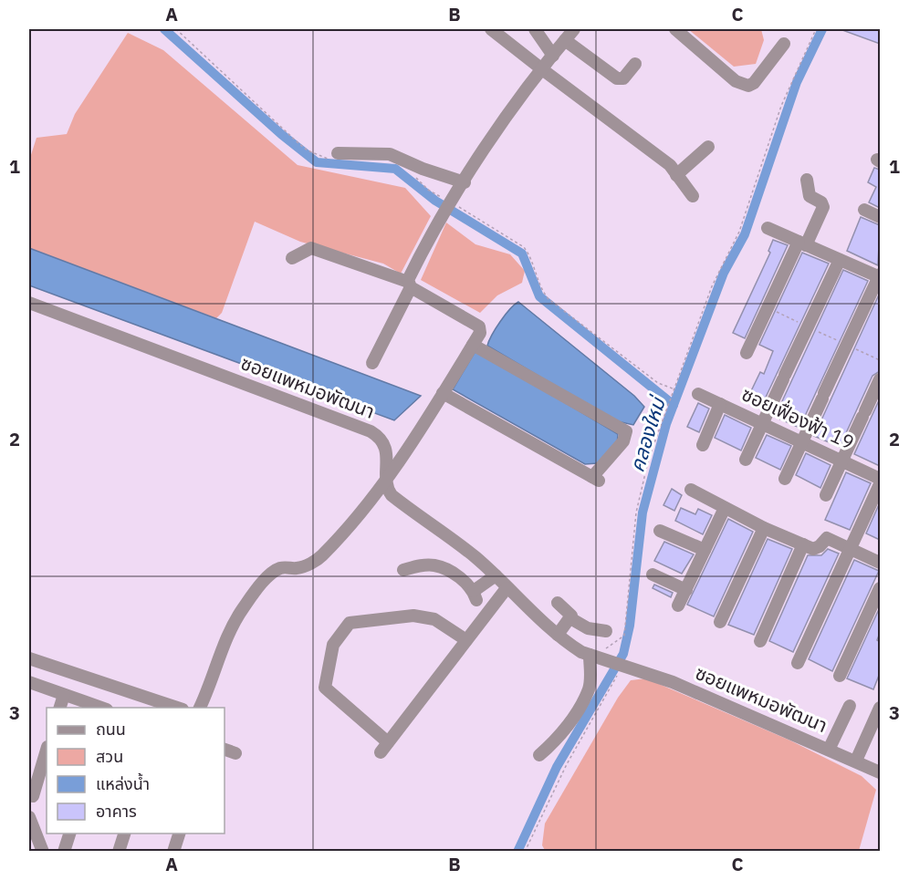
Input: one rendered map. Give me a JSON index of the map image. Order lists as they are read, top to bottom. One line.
{"streets":{"street":["ซอยแพหมอพัฒนา","ซอยเฟื่องฟ้า 19"]},"water":["คลองใหม่"],"legend":["ถนน","สวน","แหล่งน้ำ","อาคาร"],"grid":{"columns":["A","B","C"],"rows":["1","2","3"]}}
